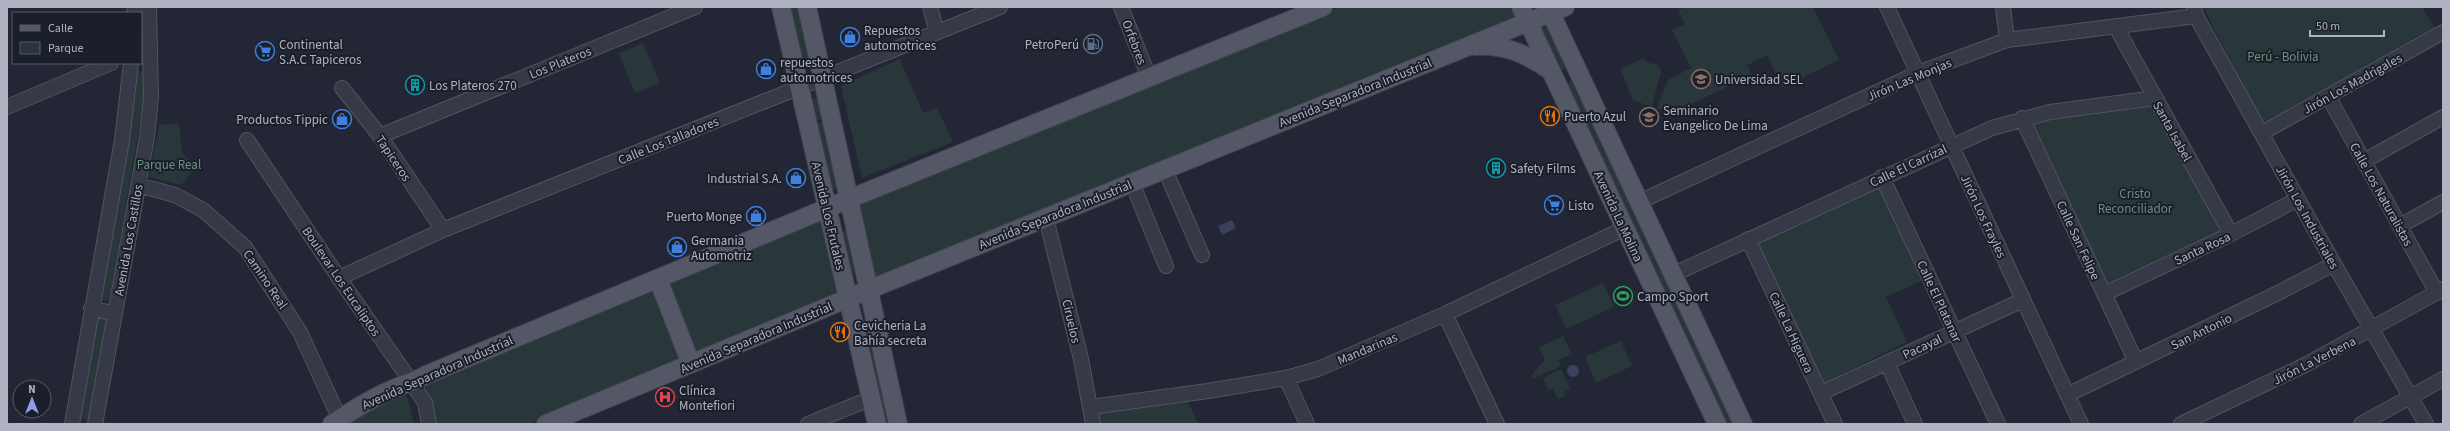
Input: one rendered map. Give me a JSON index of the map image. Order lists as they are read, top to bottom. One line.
{"streets":{"main road":["Avenida Separadora Industrial","Avenida Los Frutales","Avenida La Molina"],"street":["Orfebres","Los Plateros","Jirón Las Monjas","Jirón Los Madrigales","Santa Isabel","Calle Los Talladores","Tapiceros","Calle El Carrizal","Calle Los Naturalistas","Jirón Los Frayles","Jirón Los Industriales","Avenida Los Castillos","Calle San Felipe","Santa Rosa","Camino Real","Boulevar Los Eucaliptos","Calle El Platanar","Ciruelos","San Antonio","Calle La Higuera","Pacayal","Mandarinas","Jirón La Verbena"]},"crossings":[["Orfebres","Avenida Separadora Industrial"],["Los Plateros","Tapiceros"],["Jirón Las Monjas","Santa Isabel"],["Jirón Las Monjas","Avenida La Molina"],["Jirón Las Monjas","Jirón Los Frayles"],["Jirón Las Monjas","Jirón Los Industriales"],["Jirón Los Madrigales","Calle Los Naturalistas"],["Jirón Los Madrigales","Jirón Los Industriales"],["Avenida Separadora Industrial","Avenida Los Frutales"],["Avenida Separadora Industrial","Avenida La Molina"],["Avenida Separadora Industrial","Camino Real"],["Avenida Separadora Industrial","Boulevar Los Eucaliptos"],["Avenida Separadora Industrial","Ciruelos"],["Santa Isabel","Calle El Carrizal"],["Santa Isabel","Santa Rosa"],["Calle Los Talladores","Tapiceros"],["Calle Los Talladores","Avenida Los Frutales"],["Calle Los Talladores","Boulevar Los Eucaliptos"],["Calle El Carrizal","Avenida La Molina"],["Calle El Carrizal","Jirón Los Frayles"],["Calle El Carrizal","Calle San Felipe"],["Calle El Carrizal","Calle El Platanar"],["Calle El Carrizal","Calle La Higuera"],["Calle Los Naturalistas","Jirón La Verbena"],["Avenida La Molina","Mandarinas"],["Jirón Los Frayles","San Antonio"],["Jirón Los Frayles","Pacayal"],["Jirón Los Industriales","Santa Rosa"],["Jirón Los Industriales","San Antonio"],["Jirón Los Industriales","Jirón La Verbena"],["Avenida Los Castillos","Camino Real"],["Calle San Felipe","Santa Rosa"],["Calle San Felipe","San Antonio"],["Calle El Platanar","Pacayal"],["Ciruelos","Mandarinas"],["Calle La Higuera","Pacayal"]],"parks":["Perú - Bolivia","Parque Real","Cristo Reconciliador"],"places":{"shop":["Repuestos automotrices","repuestos automotrices","Productos Tippic","Industrial S.A.","Puerto Monge","Germania Automotriz"],"fuel station":["PetroPerú"],"supermarket":["Continental S.A.C Tapiceros","Listo"],"school or university":["Universidad SEL","Seminario Evangelico De Lima"],"building":["Los Plateros 270","Safety Films"],"restaurant":["Puerto Azul","Cevicheria La Bahía secreta"],"sports":["Campo Sport"],"hospital":["Clínica Montefiori"]},"legend":["Calle","Parque"],"scale_bar":"50 m","north":"top"}
